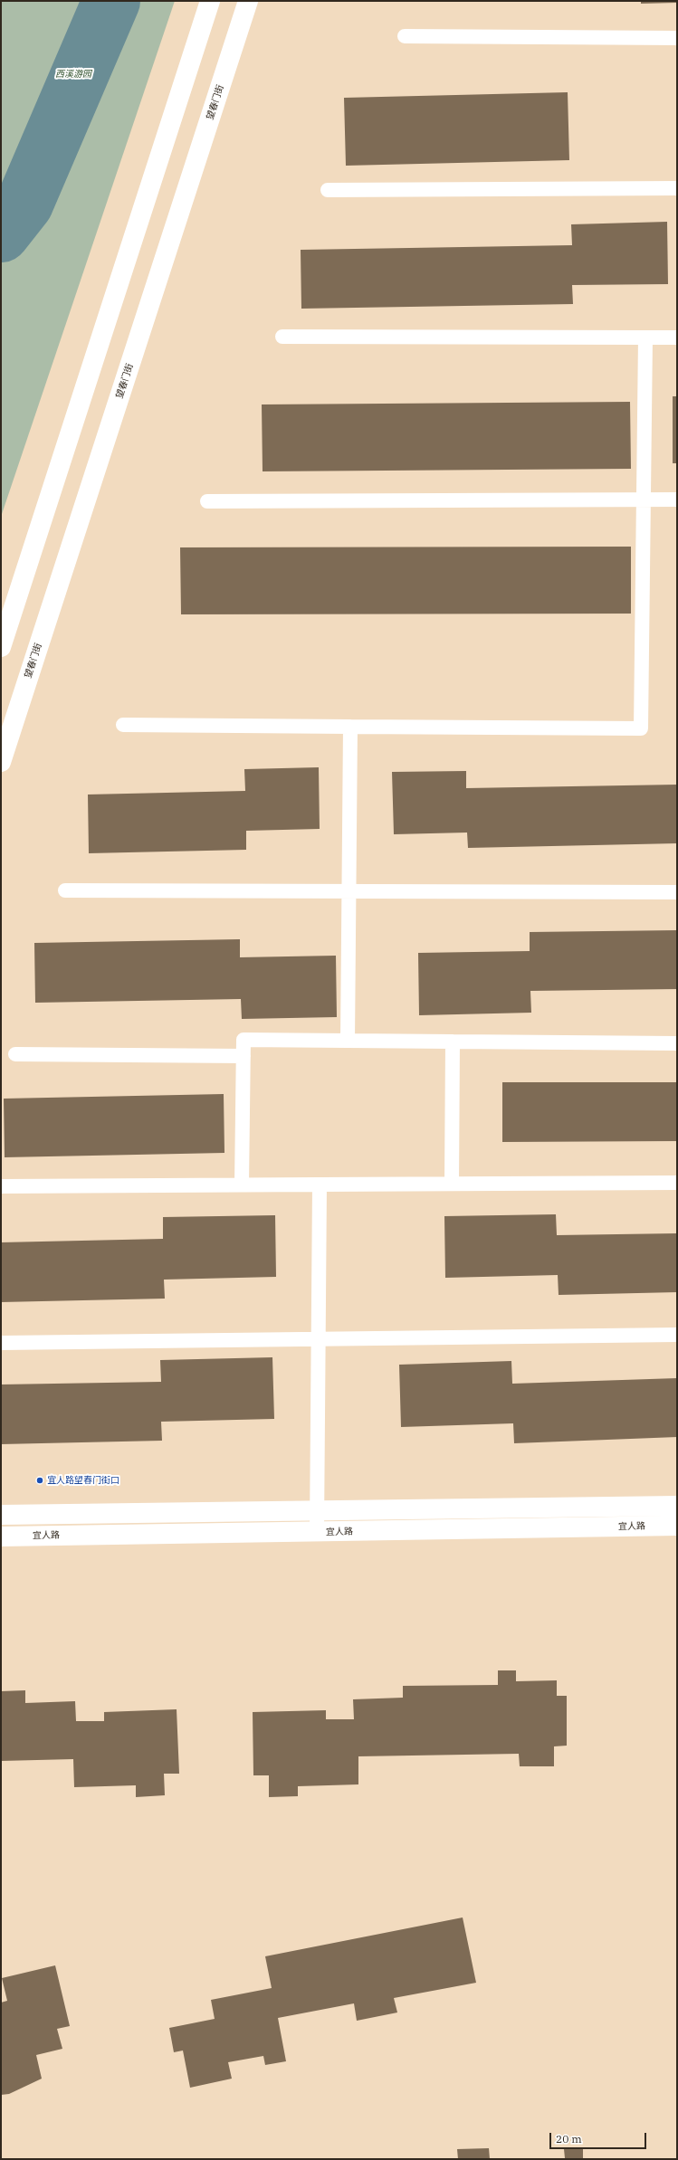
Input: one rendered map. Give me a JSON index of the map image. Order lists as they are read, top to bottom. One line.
{"streets":{"street":["望春门街","宜人路"]},"parks":["西溪游园"],"places":["宜人路望春门街口"],"scale_bar":"20 m"}
